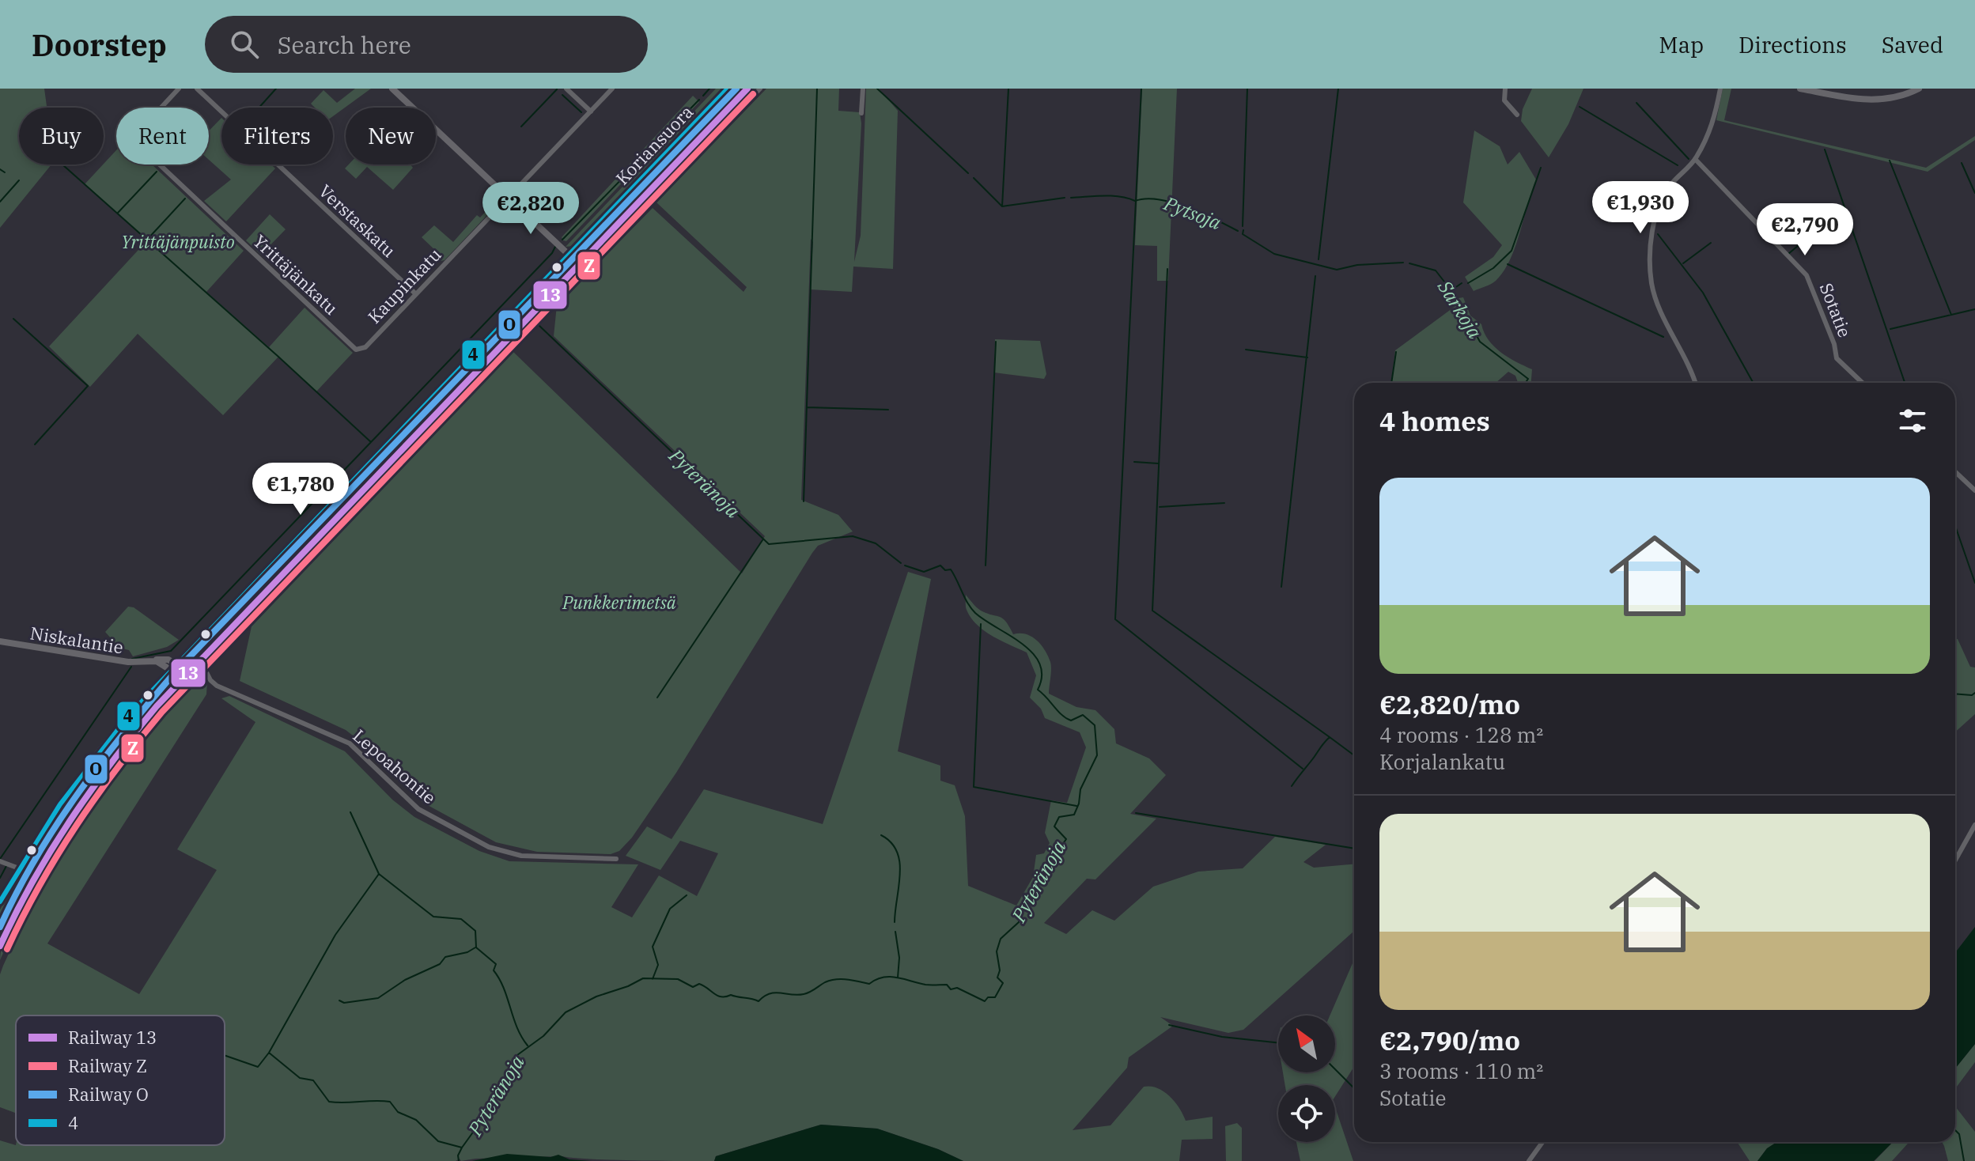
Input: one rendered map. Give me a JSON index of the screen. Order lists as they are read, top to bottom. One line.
{"streets":{"main road":["Koriansuora","Niskalantie"],"street":["Verstaskatu","Yrittäjänkatu","Kaupinkatu","Sotatie","Lepoahontie"]},"crossings":[["Koriansuora","Niskalantie"],["Verstaskatu","Kaupinkatu"],["Yrittäjänkatu","Kaupinkatu"]],"water":["Pytsoja","Sarkoja","Pyteränoja"],"parks":["Yrittäjänpuisto","Punkkerimetsä"],"lines":["rail line 13","rail line O","transit line 4","rail line Z"],"legend":["Railway 13","Railway Z","Railway O","4"],"north":"top left","page":{"header":"Doorstep","search":"Search here","nav":["Map","Directions","Saved"],"chip":["Buy","Rent","Filters","New"],"price":["€1,930","€2,820","€2,790","€1,780"],"heading":"4 homes","list":[{"name":"€2,820/mo","note":"4 rooms · 128 m² · Korjalankatu"},{"name":"€2,790/mo","note":"3 rooms · 110 m² · Sotatie"}]}}
